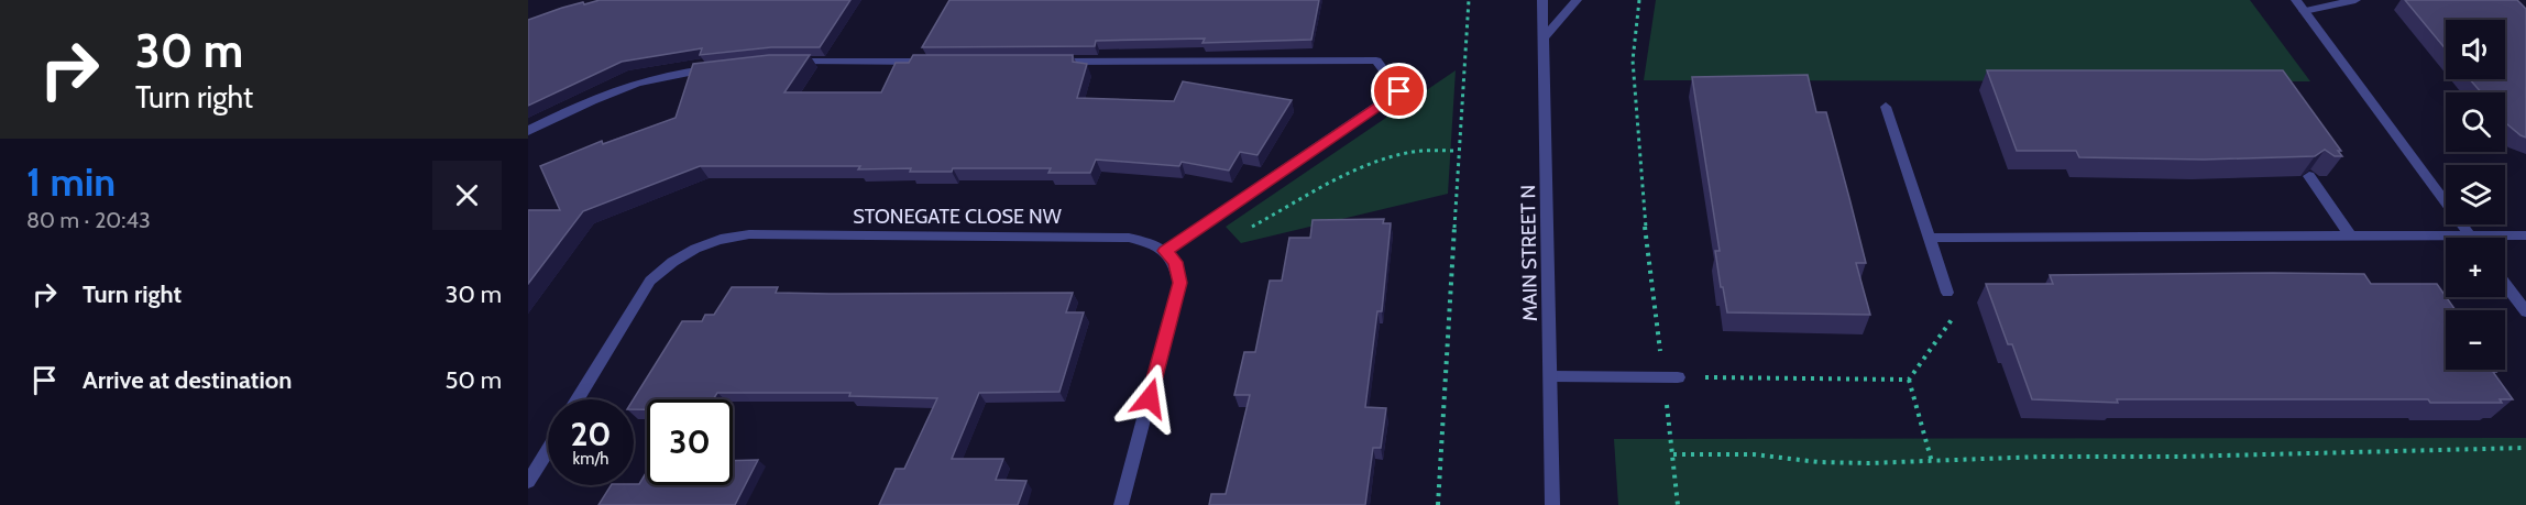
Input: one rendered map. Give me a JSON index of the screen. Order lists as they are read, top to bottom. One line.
{"streets":{"street":["STONEGATE CLOSE NW","MAIN STREET N"]},"page":{"turn":["30 m","Turn right"],"map_buttons":["+","−"],"heading":["1 min","80 m · 20:43"],"list":[{"name":"Turn right","value":"30 m"},{"name":"Arrive at destination","value":"50 m"}],"speed":"20 km/h","limit":"30"}}
